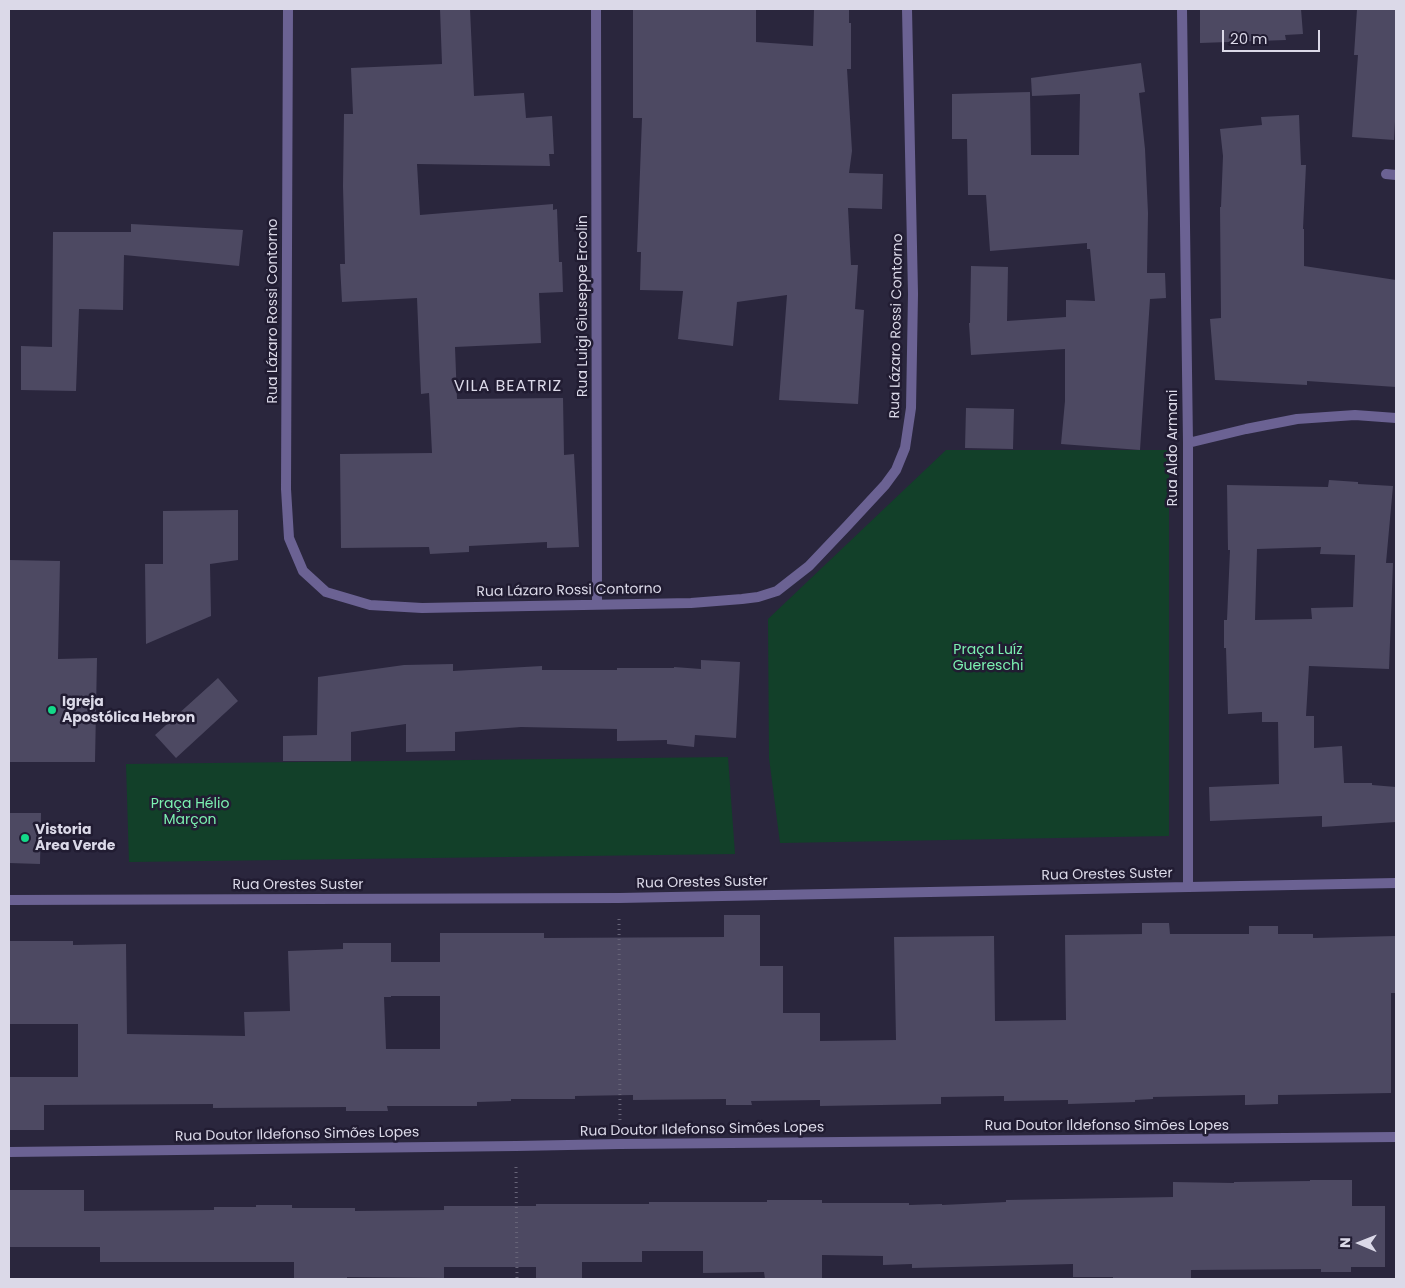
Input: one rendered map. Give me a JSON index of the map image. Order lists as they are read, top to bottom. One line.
{"streets":{"street":["Rua Luigi Giuseppe Ercolin","Rua Lázaro Rossi Contorno","Rua Aldo Armani","Rua Orestes Suster","Rua Doutor Ildefonso Simões Lopes"]},"crossings":[["Rua Luigi Giuseppe Ercolin","Rua Lázaro Rossi Contorno"],["Rua Aldo Armani","Rua Orestes Suster"]],"districts":["VILA BEATRIZ"],"parks":["Praça Luíz Guereschi","Praça Hélio Marçon"],"places":["Igreja Apostólica Hebron","Vistoria Área Verde"],"scale_bar":"20 m","north":"left"}
